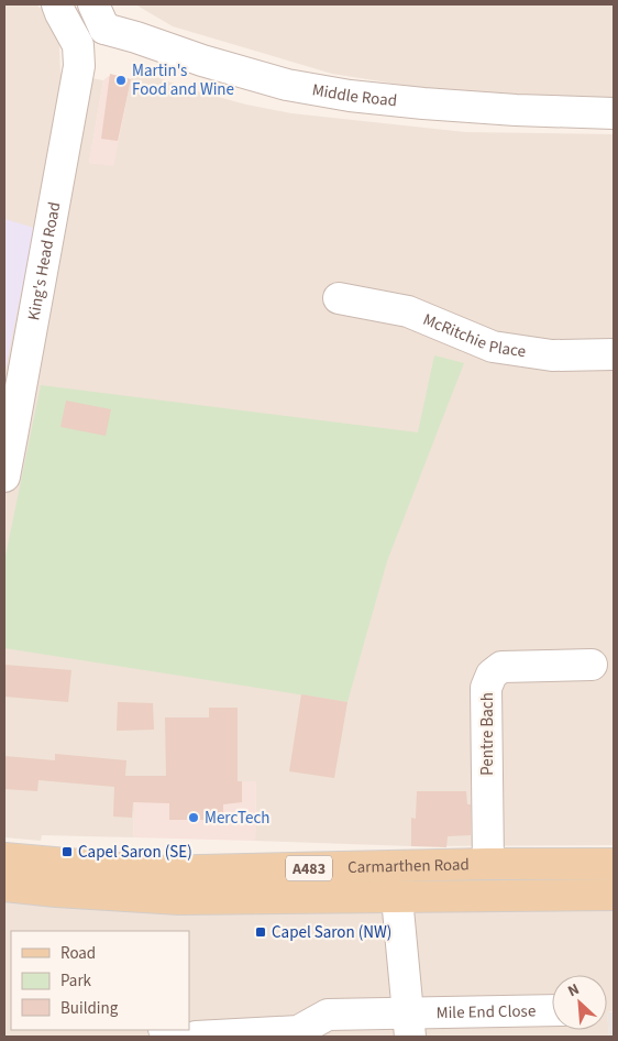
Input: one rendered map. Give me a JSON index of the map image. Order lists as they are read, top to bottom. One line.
{"streets":{"main road":["Carmarthen Road","A483"],"street":["Middle Road","King's Head Road","McRitchie Place","Pentre Bach","Mile End Close"]},"crossings":[["Pentre Bach","Carmarthen Road"]],"places":{"other":["Martin's Food and Wine","MercTech"],"transit":["Capel Saron (SE)","Capel Saron (NW)"]},"legend":["Road","Park","Building"],"north":"top left"}
